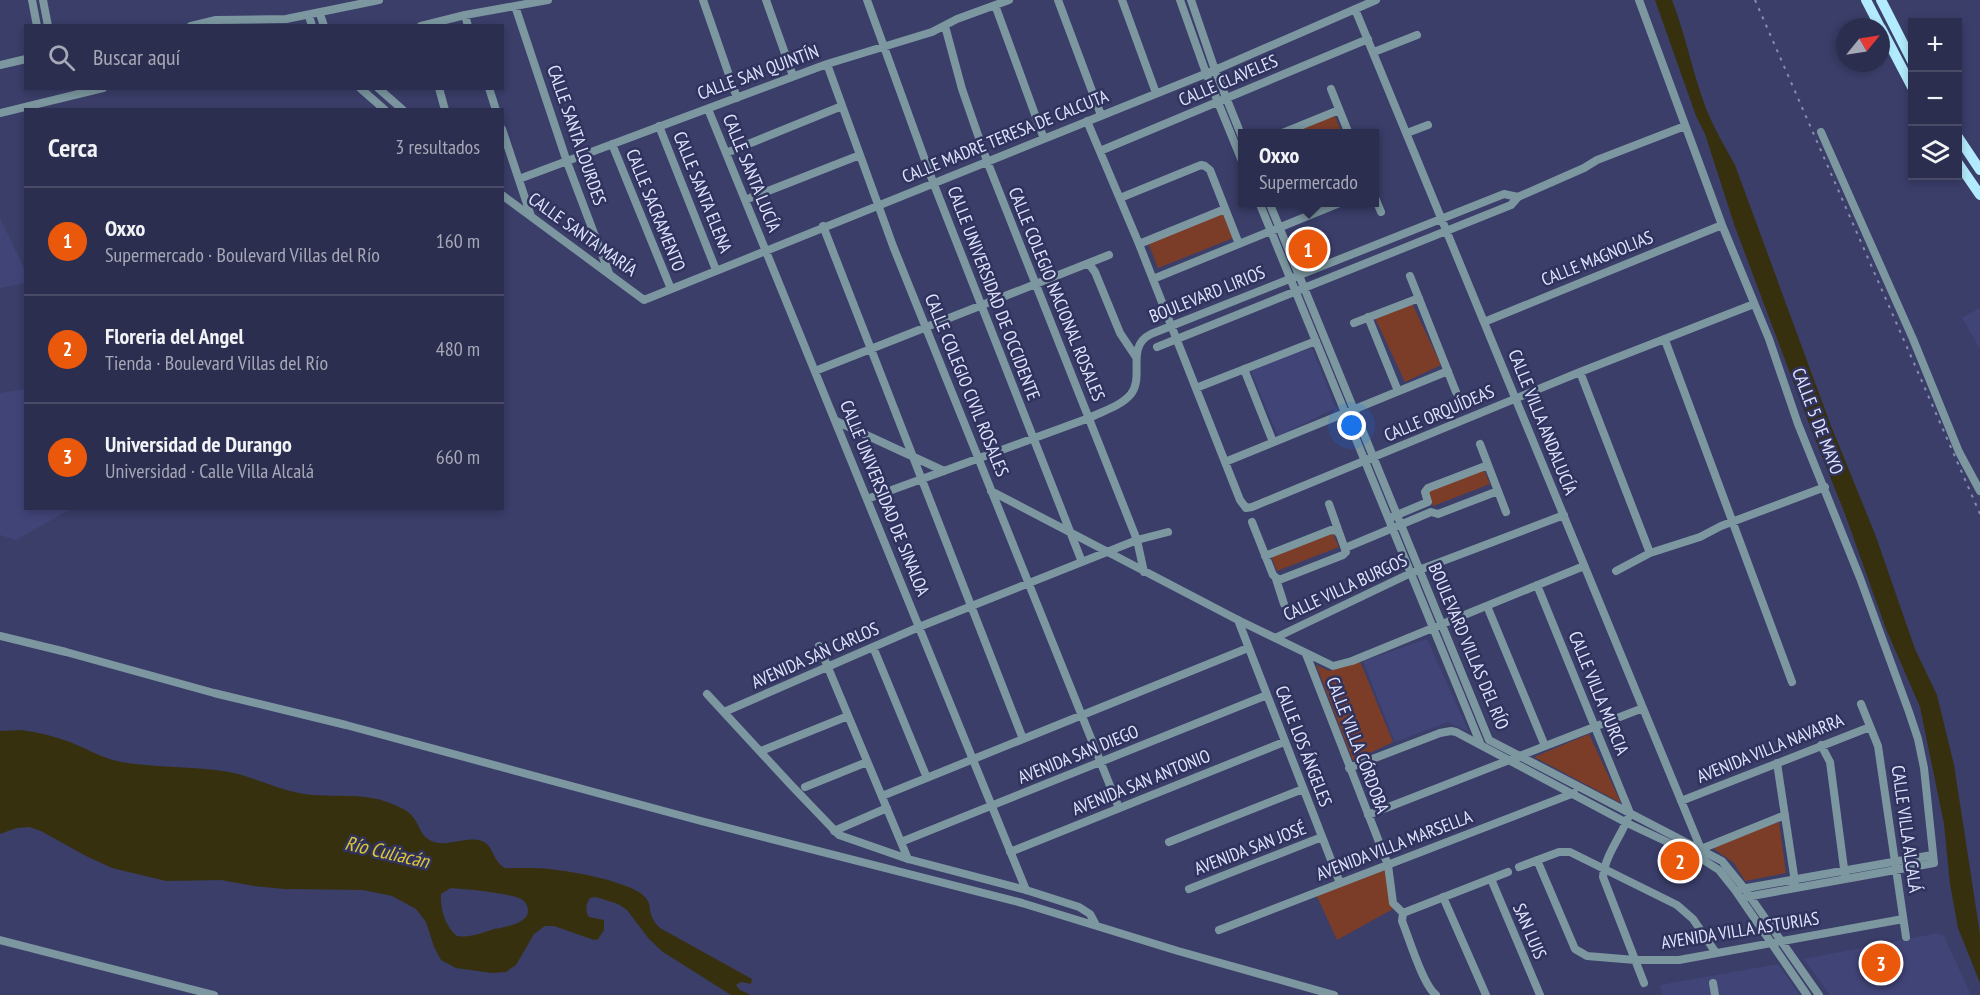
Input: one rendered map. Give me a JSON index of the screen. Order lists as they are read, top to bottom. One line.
{"streets":{"street":["CALLE SAN QUINTÍN","CALLE CLAVELES","CALLE SANTA LOURDES","CALLE MADRE TERESA DE CALCUTA","CALLE SANTA LUCÍA","CALLE SANTA ELENA","CALLE SACRAMENTO","CALLE SANTA MARÍA","CALLE MAGNOLIAS","CALLE UNIVERSIDAD DE OCCIDENTE","CALLE COLEGIO NACIONAL ROSALES","BOULEVARD LIRIOS","CALLE COLEGIO CIVIL ROSALES","CALLE ORQUÍDEAS","CALLE 5 DE MAYO","CALLE VILLA ANDALUCÍA","CALLE UNIVERSIDAD DE SINALOA","CALLE VILLA BURGOS","BOULEVARD VILLAS DEL RÍO","AVENIDA SAN CARLOS","CALLE VILLA MURCIA","CALLE VILLA CÓRDOBA","CALLE LOS ÁNGELES","AVENIDA VILLA NAVARRA","AVENIDA SAN DIEGO","AVENIDA SAN ANTONIO","CALLE VILLA ALCALÁ","AVENIDA VILLA MARSELLA","AVENIDA SAN JOSÉ","AVENIDA VILLA ASTURIAS","SAN LUIS"]},"crossings":[["CALLE SAN QUINTÍN","CALLE SANTA LOURDES"],["CALLE SAN QUINTÍN","CALLE SANTA LUCÍA"],["CALLE SAN QUINTÍN","CALLE SANTA ELENA"],["CALLE SAN QUINTÍN","CALLE SACRAMENTO"],["CALLE SAN QUINTÍN","CALLE UNIVERSIDAD DE OCCIDENTE"],["CALLE SAN QUINTÍN","CALLE COLEGIO NACIONAL ROSALES"],["CALLE SAN QUINTÍN","CALLE COLEGIO CIVIL ROSALES"],["CALLE CLAVELES","CALLE VILLA ANDALUCÍA"],["CALLE SANTA LOURDES","CALLE SANTA MARÍA"],["CALLE MADRE TERESA DE CALCUTA","CALLE SANTA LUCÍA"],["CALLE MADRE TERESA DE CALCUTA","CALLE SANTA ELENA"],["CALLE MADRE TERESA DE CALCUTA","CALLE SACRAMENTO"],["CALLE MADRE TERESA DE CALCUTA","CALLE SANTA MARÍA"],["CALLE MADRE TERESA DE CALCUTA","CALLE UNIVERSIDAD DE OCCIDENTE"],["CALLE MADRE TERESA DE CALCUTA","CALLE COLEGIO NACIONAL ROSALES"],["CALLE MADRE TERESA DE CALCUTA","CALLE COLEGIO CIVIL ROSALES"],["CALLE MADRE TERESA DE CALCUTA","CALLE VILLA ANDALUCÍA"],["CALLE MADRE TERESA DE CALCUTA","CALLE UNIVERSIDAD DE SINALOA"],["CALLE SANTA LUCÍA","CALLE UNIVERSIDAD DE SINALOA"],["CALLE MAGNOLIAS","CALLE 5 DE MAYO"],["CALLE MAGNOLIAS","CALLE VILLA ANDALUCÍA"],["CALLE UNIVERSIDAD DE OCCIDENTE","AVENIDA SAN CARLOS"],["CALLE COLEGIO NACIONAL ROSALES","AVENIDA SAN CARLOS"],["BOULEVARD LIRIOS","CALLE 5 DE MAYO"],["BOULEVARD LIRIOS","CALLE VILLA ANDALUCÍA"],["BOULEVARD LIRIOS","BOULEVARD VILLAS DEL RÍO"],["CALLE COLEGIO CIVIL ROSALES","AVENIDA SAN CARLOS"],["CALLE COLEGIO CIVIL ROSALES","AVENIDA SAN DIEGO"],["CALLE COLEGIO CIVIL ROSALES","AVENIDA SAN ANTONIO"],["CALLE ORQUÍDEAS","CALLE 5 DE MAYO"],["CALLE ORQUÍDEAS","CALLE VILLA ANDALUCÍA"],["CALLE ORQUÍDEAS","BOULEVARD VILLAS DEL RÍO"],["CALLE 5 DE MAYO","CALLE VILLA ALCALÁ"],["CALLE VILLA ANDALUCÍA","CALLE VILLA BURGOS"],["CALLE VILLA ANDALUCÍA","BOULEVARD VILLAS DEL RÍO"],["CALLE VILLA ANDALUCÍA","AVENIDA VILLA NAVARRA"],["CALLE UNIVERSIDAD DE SINALOA","AVENIDA SAN CARLOS"],["CALLE UNIVERSIDAD DE SINALOA","AVENIDA SAN DIEGO"],["CALLE UNIVERSIDAD DE SINALOA","AVENIDA SAN ANTONIO"],["CALLE VILLA BURGOS","BOULEVARD VILLAS DEL RÍO"],["BOULEVARD VILLAS DEL RÍO","CALLE VILLA MURCIA"],["BOULEVARD VILLAS DEL RÍO","AVENIDA VILLA MARSELLA"],["BOULEVARD VILLAS DEL RÍO","AVENIDA VILLA ASTURIAS"],["CALLE VILLA CÓRDOBA","AVENIDA VILLA MARSELLA"],["CALLE LOS ÁNGELES","AVENIDA SAN DIEGO"],["CALLE LOS ÁNGELES","AVENIDA SAN ANTONIO"],["CALLE LOS ÁNGELES","AVENIDA VILLA MARSELLA"],["CALLE LOS ÁNGELES","AVENIDA SAN JOSÉ"],["AVENIDA VILLA NAVARRA","CALLE VILLA ALCALÁ"],["CALLE VILLA ALCALÁ","AVENIDA VILLA ASTURIAS"]],"water":["Río Culiacán"],"north":"top right","page":{"map_buttons":["+","−"],"search":"Buscar aquí","heading":["Cerca","3 resultados"],"popup":["Oxxo","Supermercado"],"list":[{"mark":"1","name":"Oxxo","note":"Supermercado · Boulevard Villas del Río","value":"160 m"},{"mark":"2","name":"Floreria del Angel","note":"Tienda · Boulevard Villas del Río","value":"480 m"},{"mark":"3","name":"Universidad de Durango","note":"Universidad · Calle Villa Alcalá","value":"660 m"}],"pins":["1","2","3"]}}
